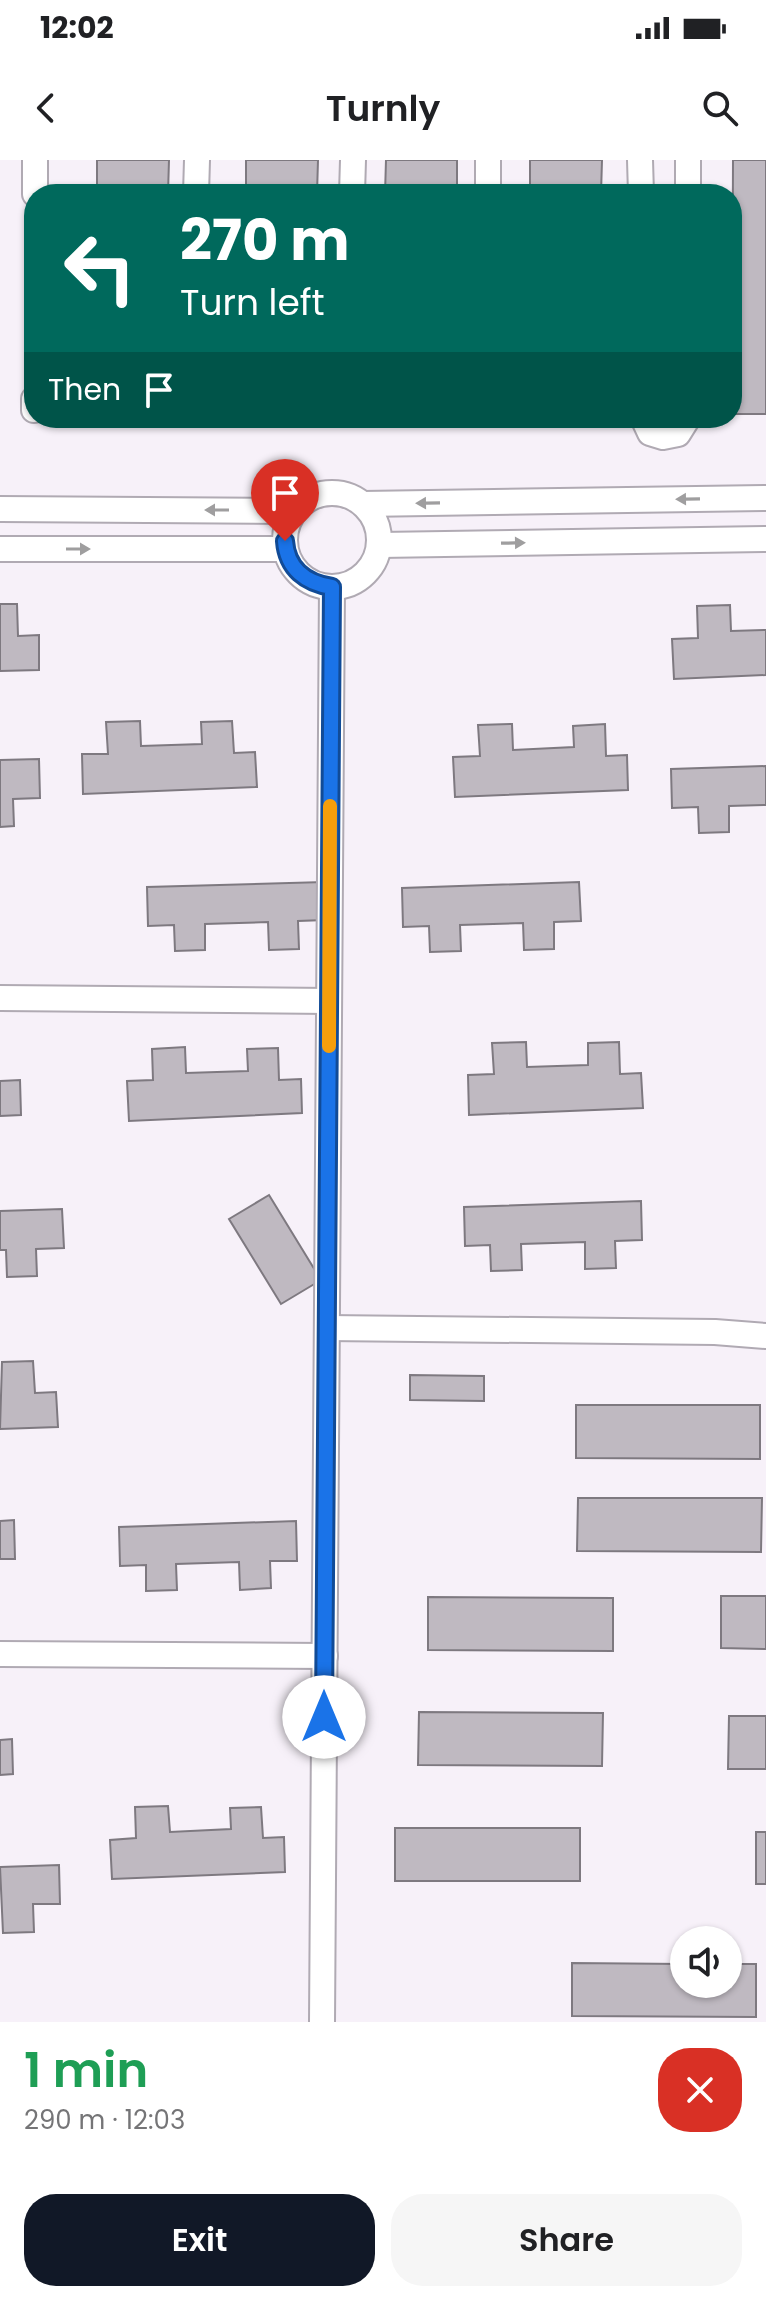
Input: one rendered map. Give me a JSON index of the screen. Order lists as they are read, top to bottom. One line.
{"page":{"status":"12:02","header":"Turnly","turn":["270 m","Turn left"],"then":"Then","heading":["1 min","290 m · 12:03"],"buttons":["Exit","Share"]}}
